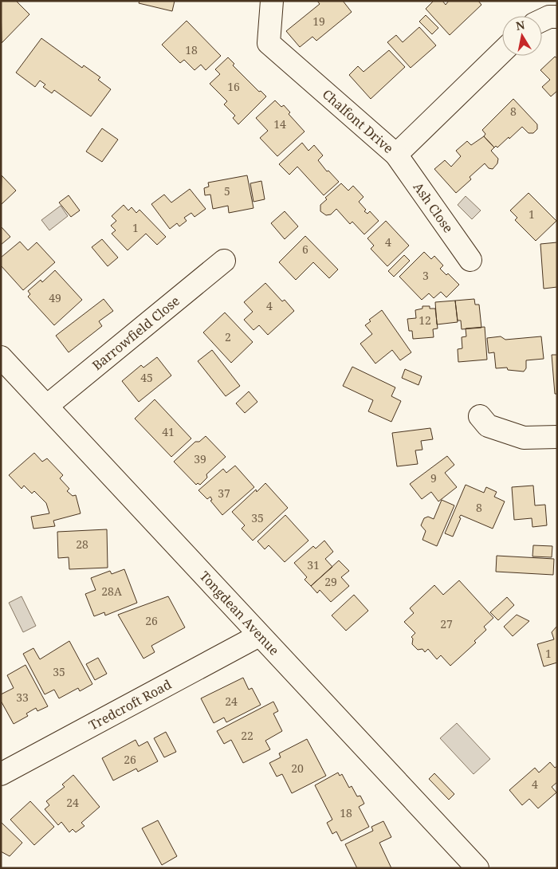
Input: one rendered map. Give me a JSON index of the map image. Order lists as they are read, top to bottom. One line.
{"streets":{"street":["Chalfont Drive","Ash Close","Barrowfield Close","Tongdean Avenue","Tredcroft Road"]},"crossings":[["Chalfont Drive","Ash Close"],["Barrowfield Close","Tongdean Avenue"],["Tongdean Avenue","Tredcroft Road"]],"house_numbers":["19","18","16","8","14","5","1","1","4","6","3","49","4","12","2","45","41","39","9","37","8","35","28","31","29","28A","26","27","1","35","33","24","22","26","20","4","24","18"],"north":"top"}
